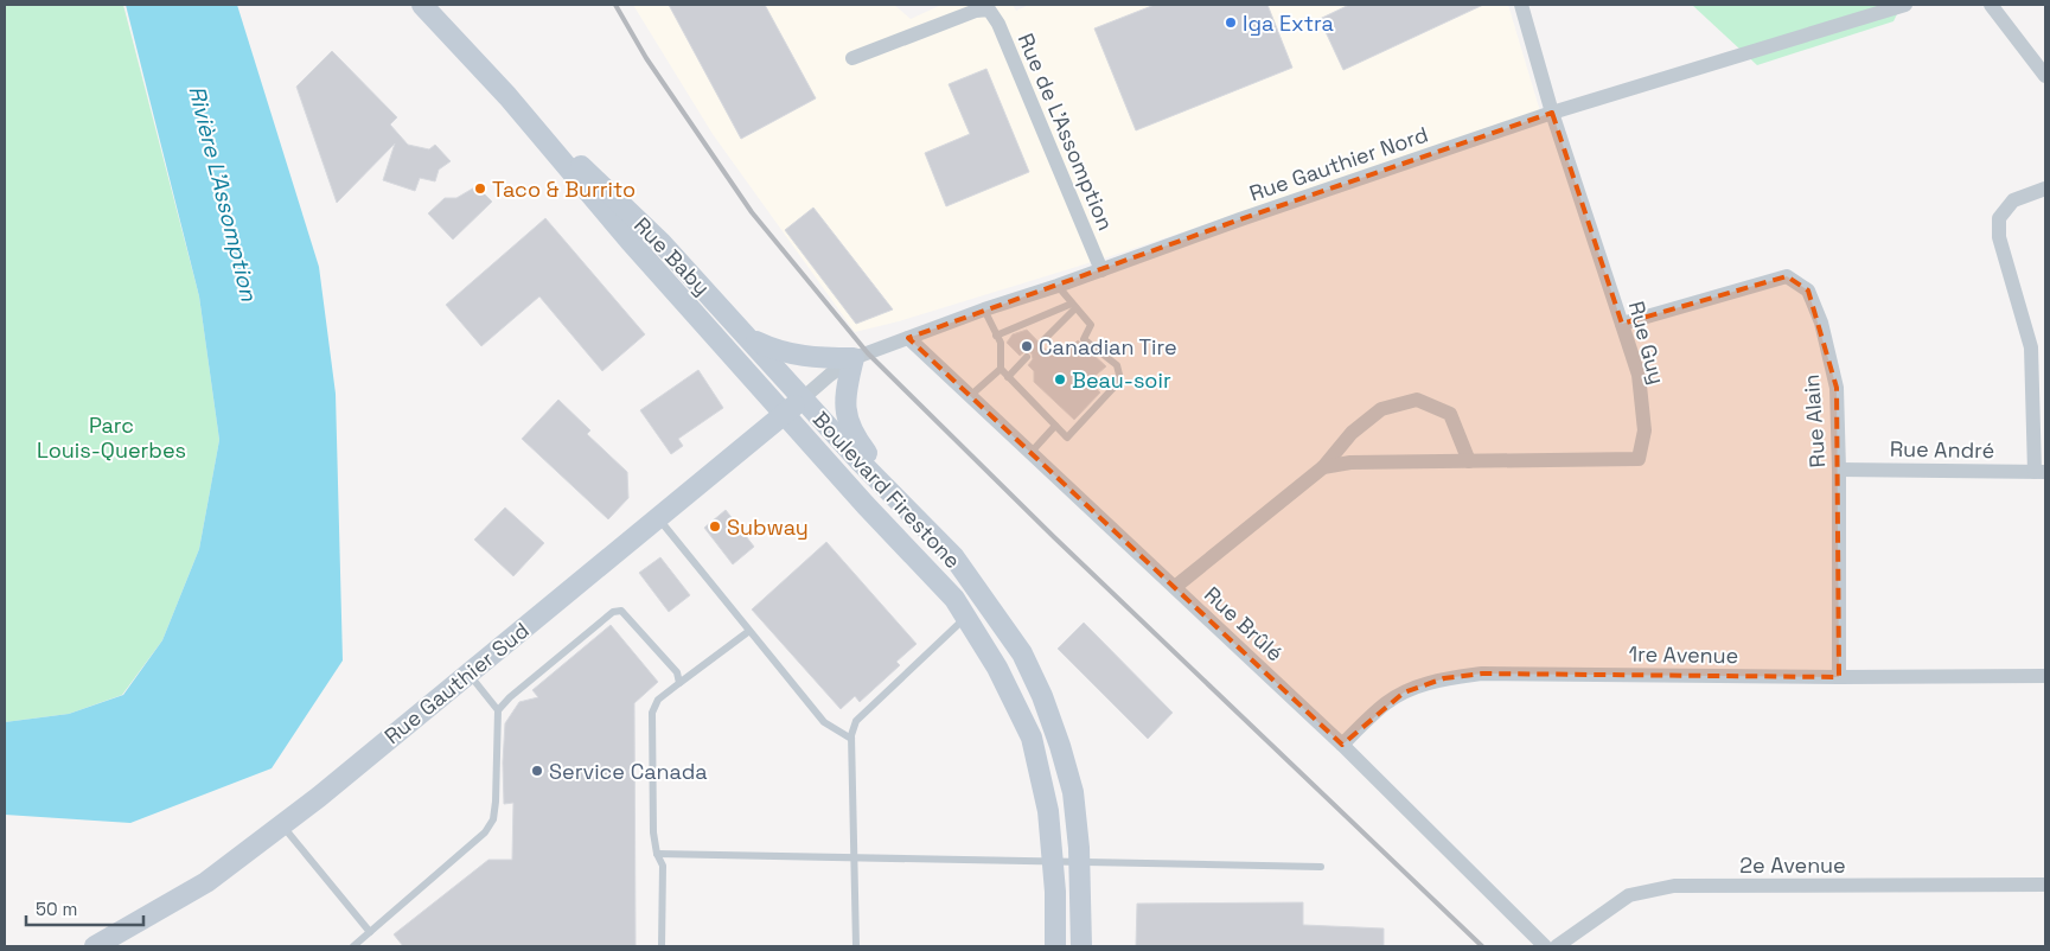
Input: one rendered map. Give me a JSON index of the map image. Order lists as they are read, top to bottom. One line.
{"streets":{"main road":["Rue Baby","Boulevard Firestone","Rue Gauthier Sud"],"street":["Rue de L'Assomption","Rue Gauthier Nord","Rue Guy","Rue Alain","Rue André","Rue Brûlé","1re Avenue","2e Avenue"]},"crossings":[["Rue de L'Assomption","Rue Gauthier Nord"],["Rue Gauthier Nord","Rue Baby"],["Rue Gauthier Nord","Rue Guy"],["Rue Gauthier Nord","Boulevard Firestone"],["Rue Gauthier Nord","Rue Brûlé"],["Rue Gauthier Nord","Rue Gauthier Sud"],["Rue Baby","Boulevard Firestone"],["Rue Baby","Rue Gauthier Sud"],["Rue Guy","Rue Alain"],["Rue Guy","Rue Brûlé"],["Rue Alain","Rue André"],["Rue Alain","1re Avenue"],["Boulevard Firestone","Rue Gauthier Sud"],["Rue Brûlé","1re Avenue"]],"water":["Rivière L'Assomption"],"parks":["Parc Louis-Querbes"],"places":["Iga Extra","Taco & Burrito","Canadian Tire","Beau-soir","Subway","Service Canada"],"scale_bar":"50 m"}
